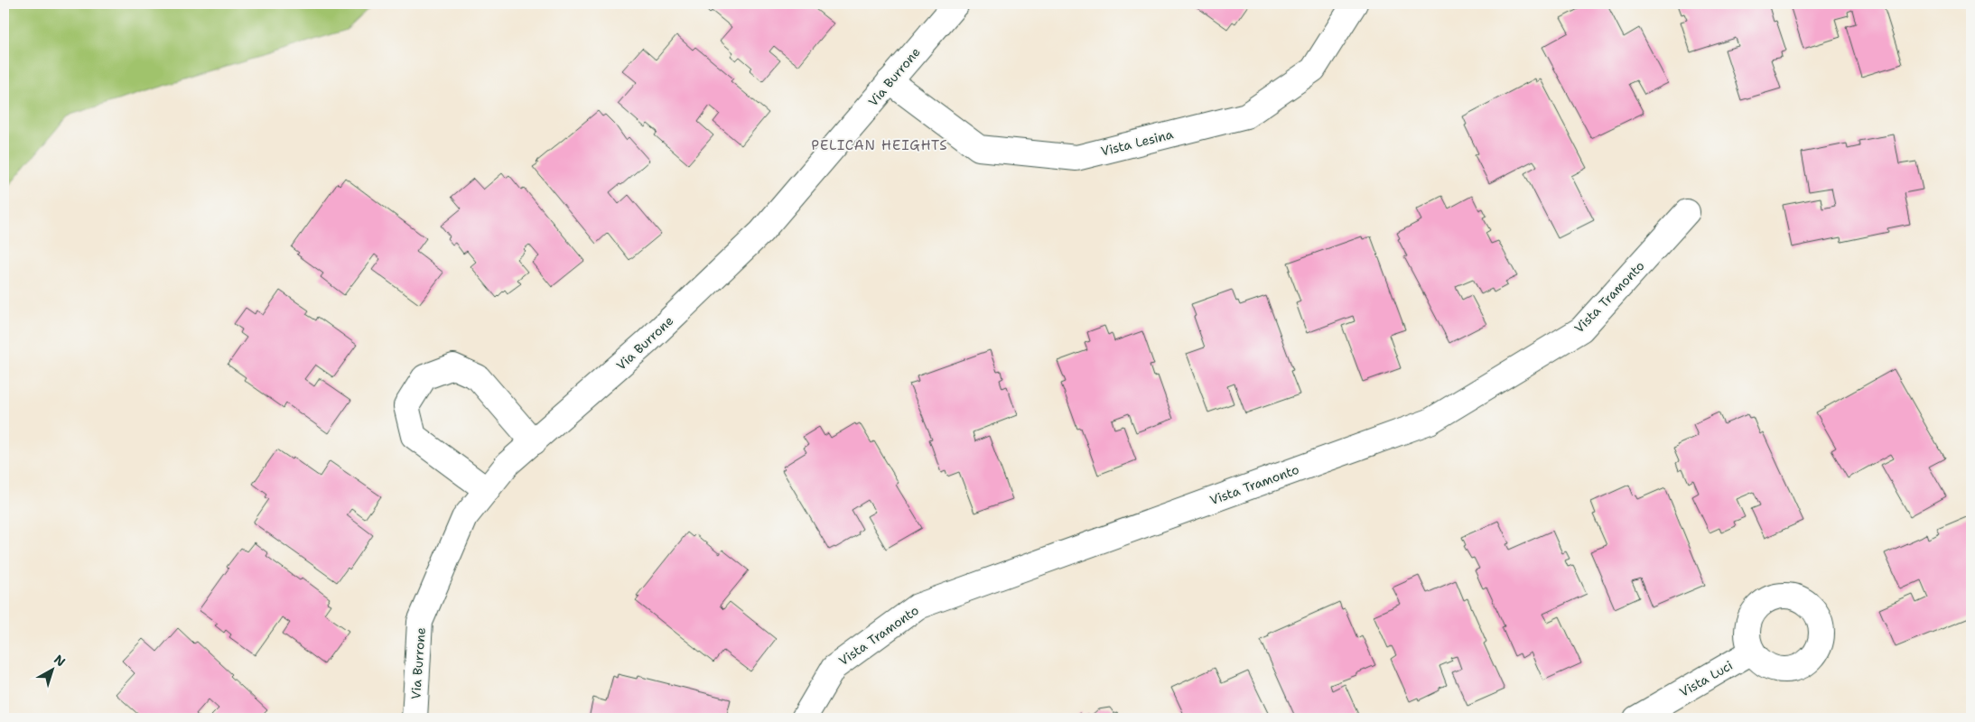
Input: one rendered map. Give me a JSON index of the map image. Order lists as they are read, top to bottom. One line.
{"streets":{"street":["Via Burrone","Vista Lesina","Vista Tramonto","Vista Luci"]},"crossings":[["Via Burrone","Vista Lesina"]],"districts":["PELICAN HEIGHTS"],"north":"top right"}
